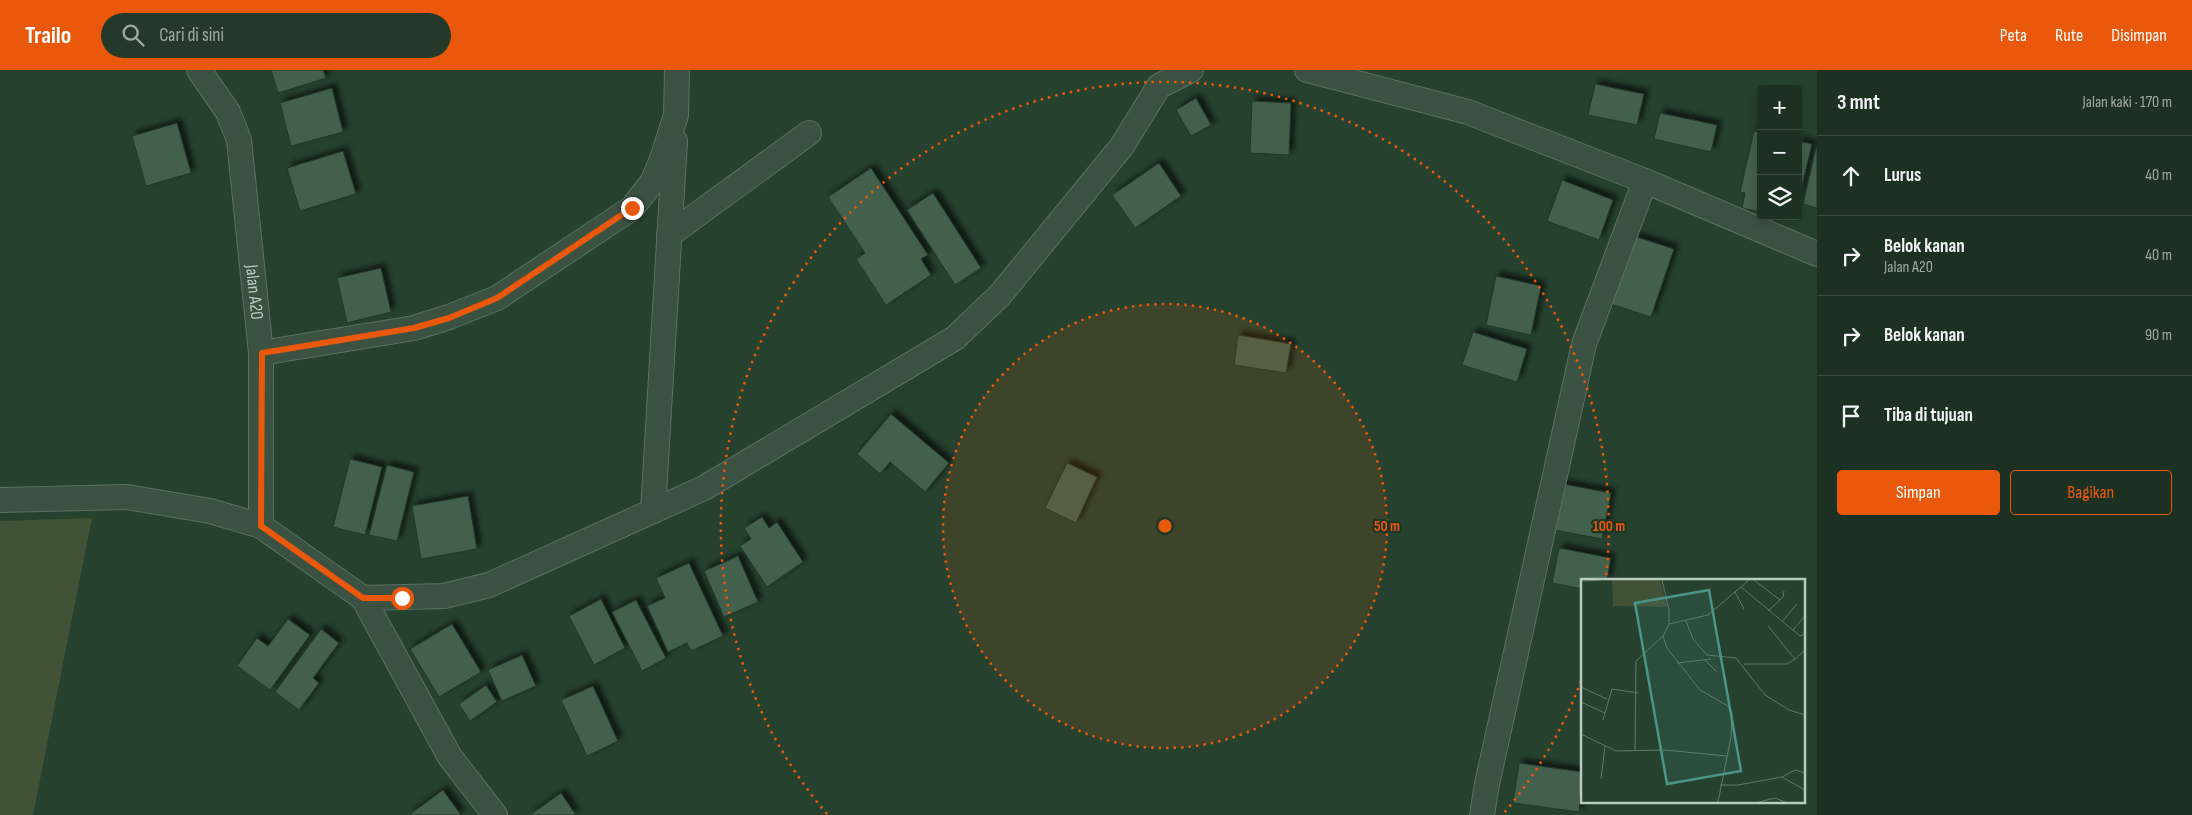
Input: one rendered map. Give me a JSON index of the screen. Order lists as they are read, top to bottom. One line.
{"streets":{"street":["Jalan A20"]},"page":{"header":"Trailo","search":"Cari di sini","nav":["Peta","Rute","Disimpan"],"heading":["3 mnt","Jalan kaki · 170 m"],"map_buttons":["+","−"],"list":[["Lurus","40 m"],["Belok kanan","Jalan A20","40 m"],["Belok kanan","90 m"],"Tiba di tujuan"],"buttons":["Simpan","Bagikan"]},"rings":["50 m","100 m"]}
